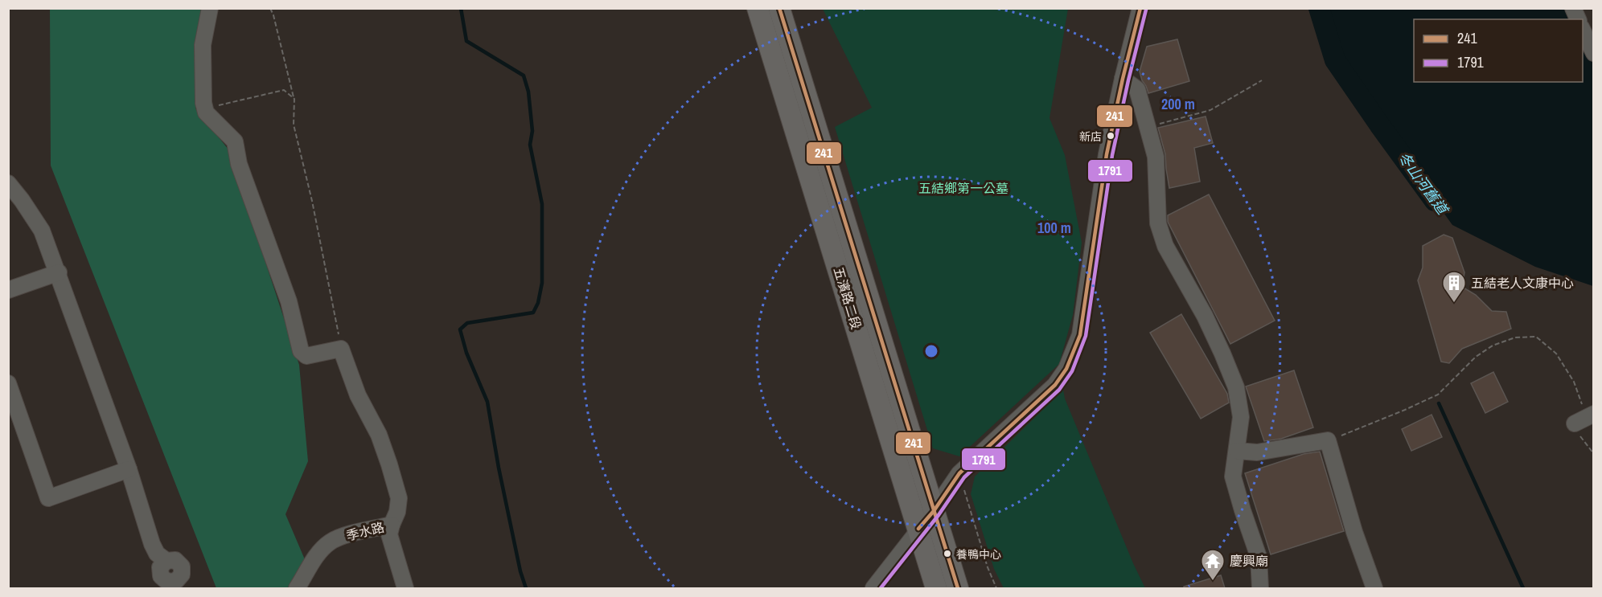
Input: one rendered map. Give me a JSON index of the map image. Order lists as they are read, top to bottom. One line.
{"streets":{"main road":["五濱路二段"],"street":["季水路"]},"water":["冬山河舊道"],"parks":["五結鄉第一公墓"],"places":{"other":["新店","養鴨中心"],"building":["五結老人文康中心"],"temple":["慶興廟"]},"lines":["transit line 241","transit line 1791"],"legend":["241","1791"],"rings":["200 m","100 m"]}
